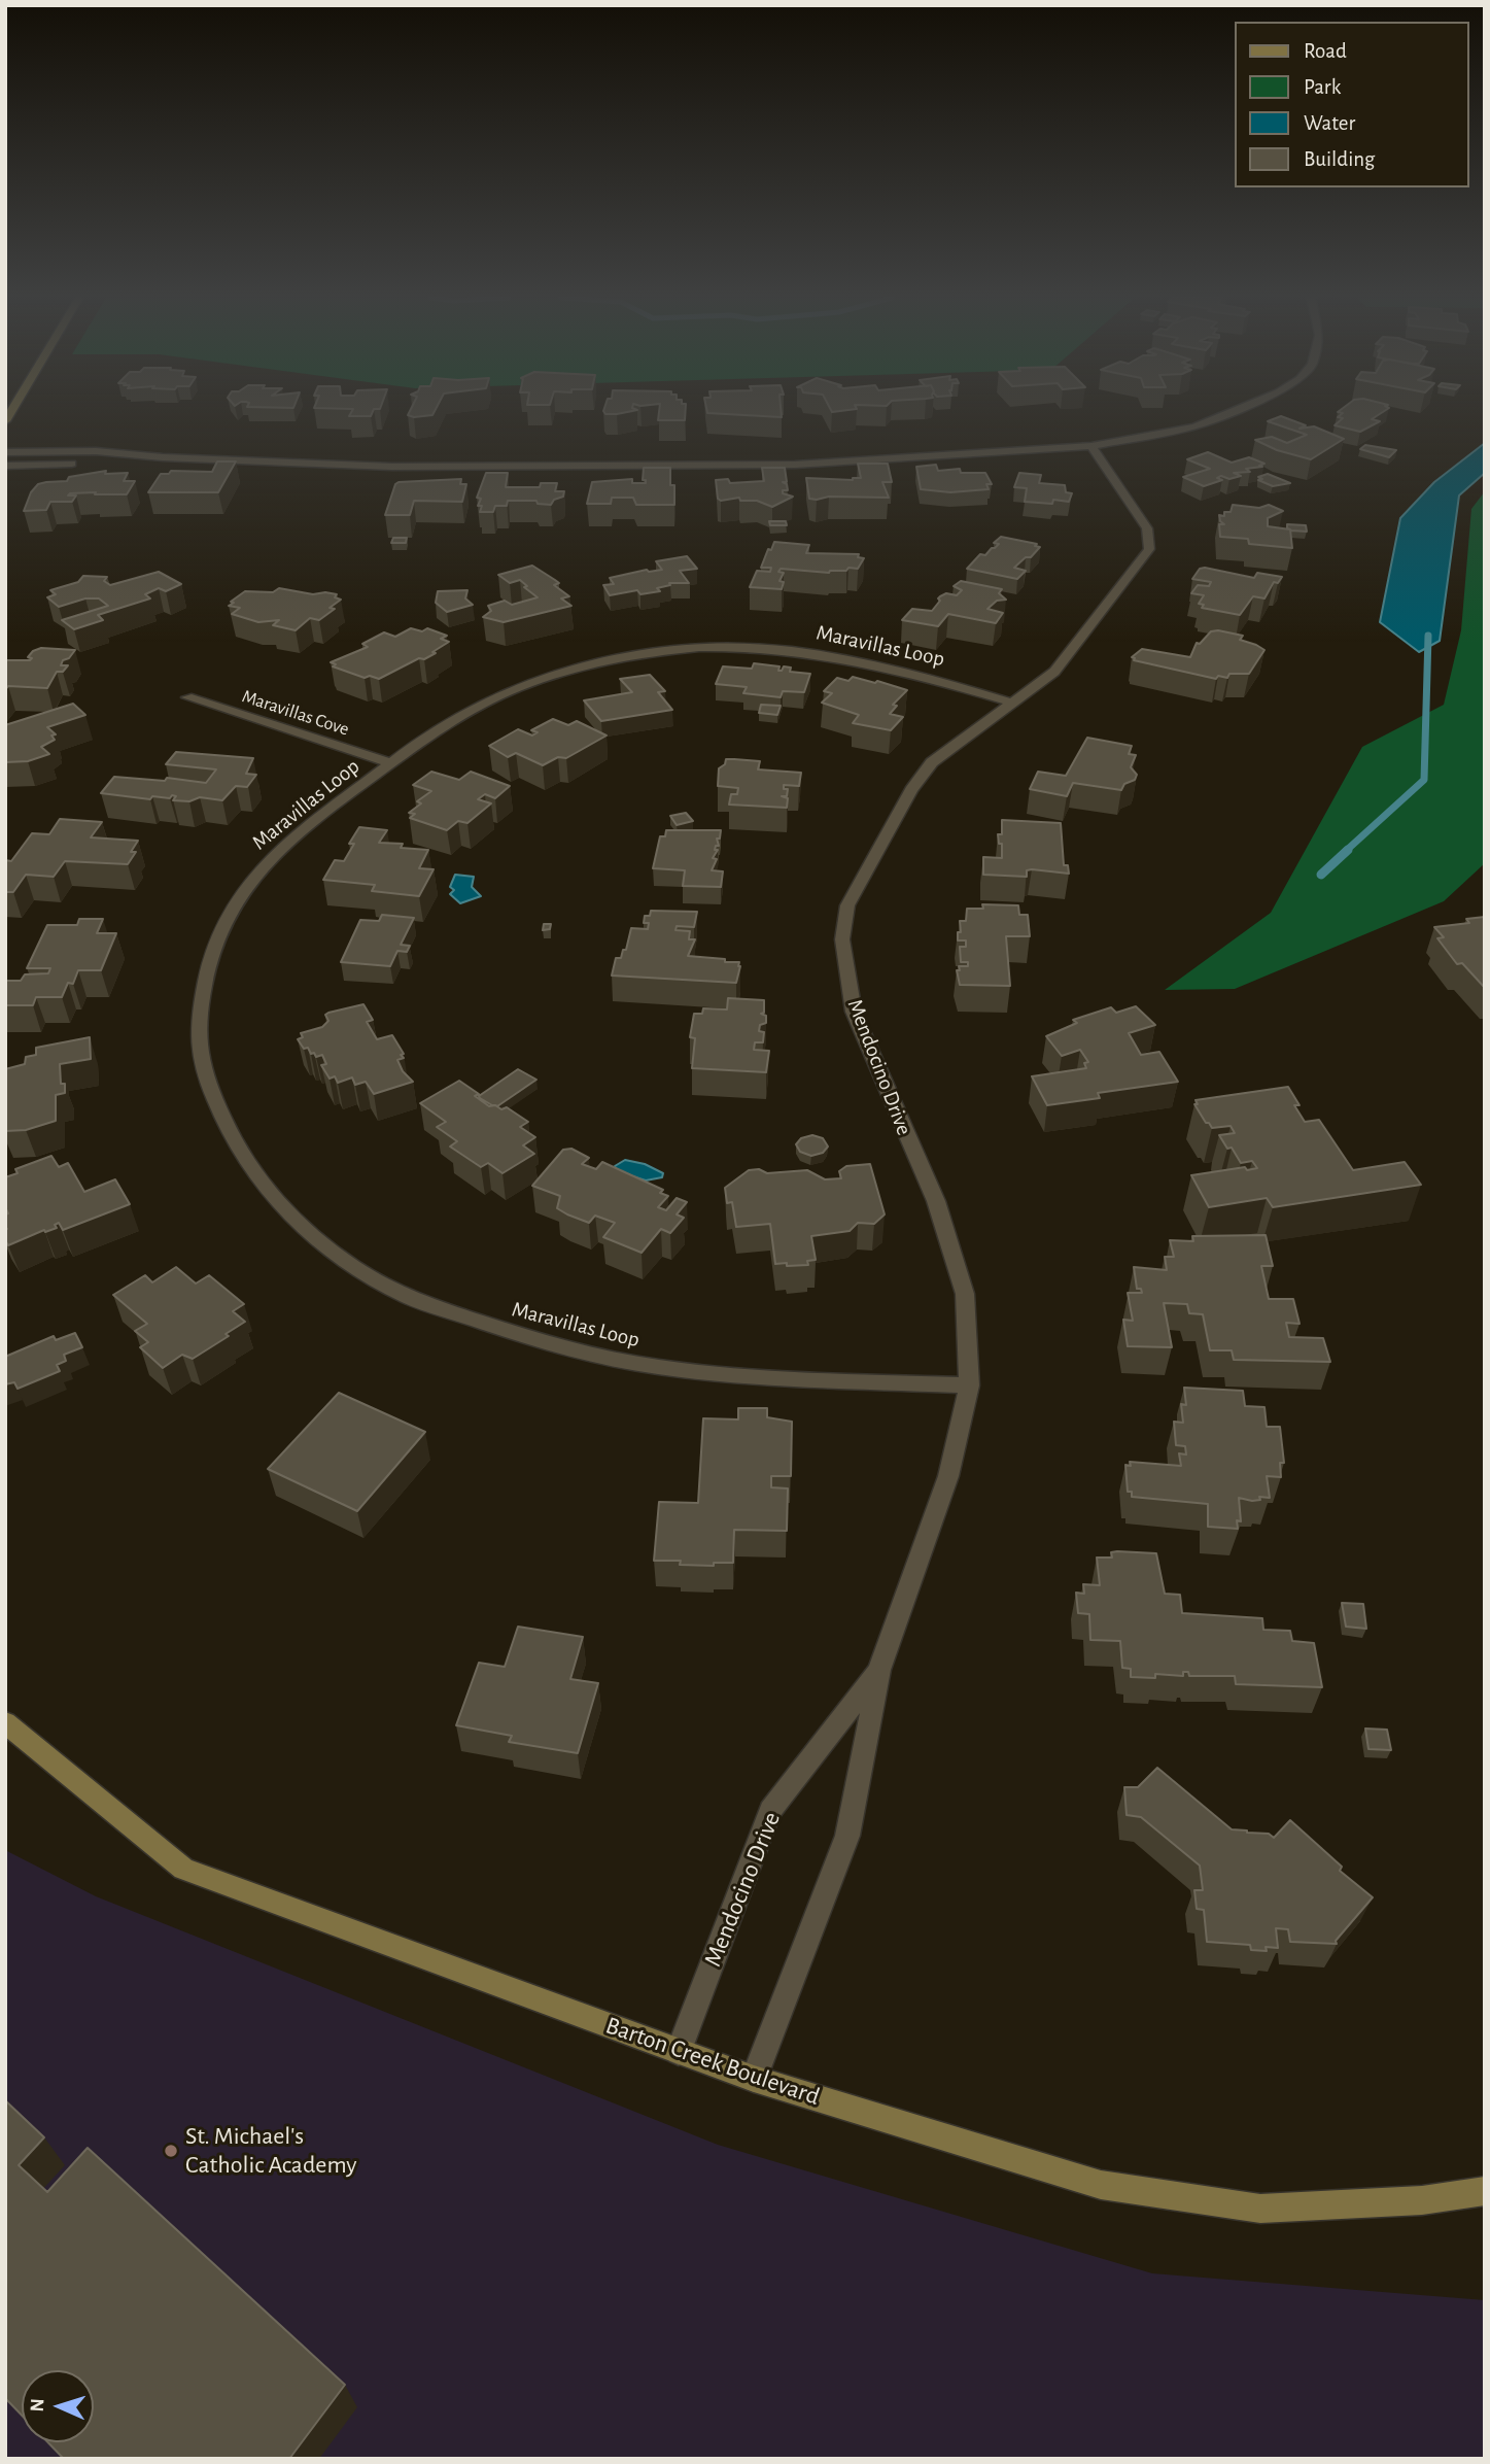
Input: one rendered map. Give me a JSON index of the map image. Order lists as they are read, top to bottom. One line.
{"streets":{"street":["Maravillas Loop","Maravillas Cove","Mendocino Drive","Barton Creek Boulevard"]},"crossings":[["Maravillas Loop","Maravillas Cove"],["Maravillas Loop","Mendocino Drive"],["Mendocino Drive","Barton Creek Boulevard"]],"places":["St. Michael's Catholic Academy"],"legend":["Road","Park","Water","Building"],"north":"left"}
